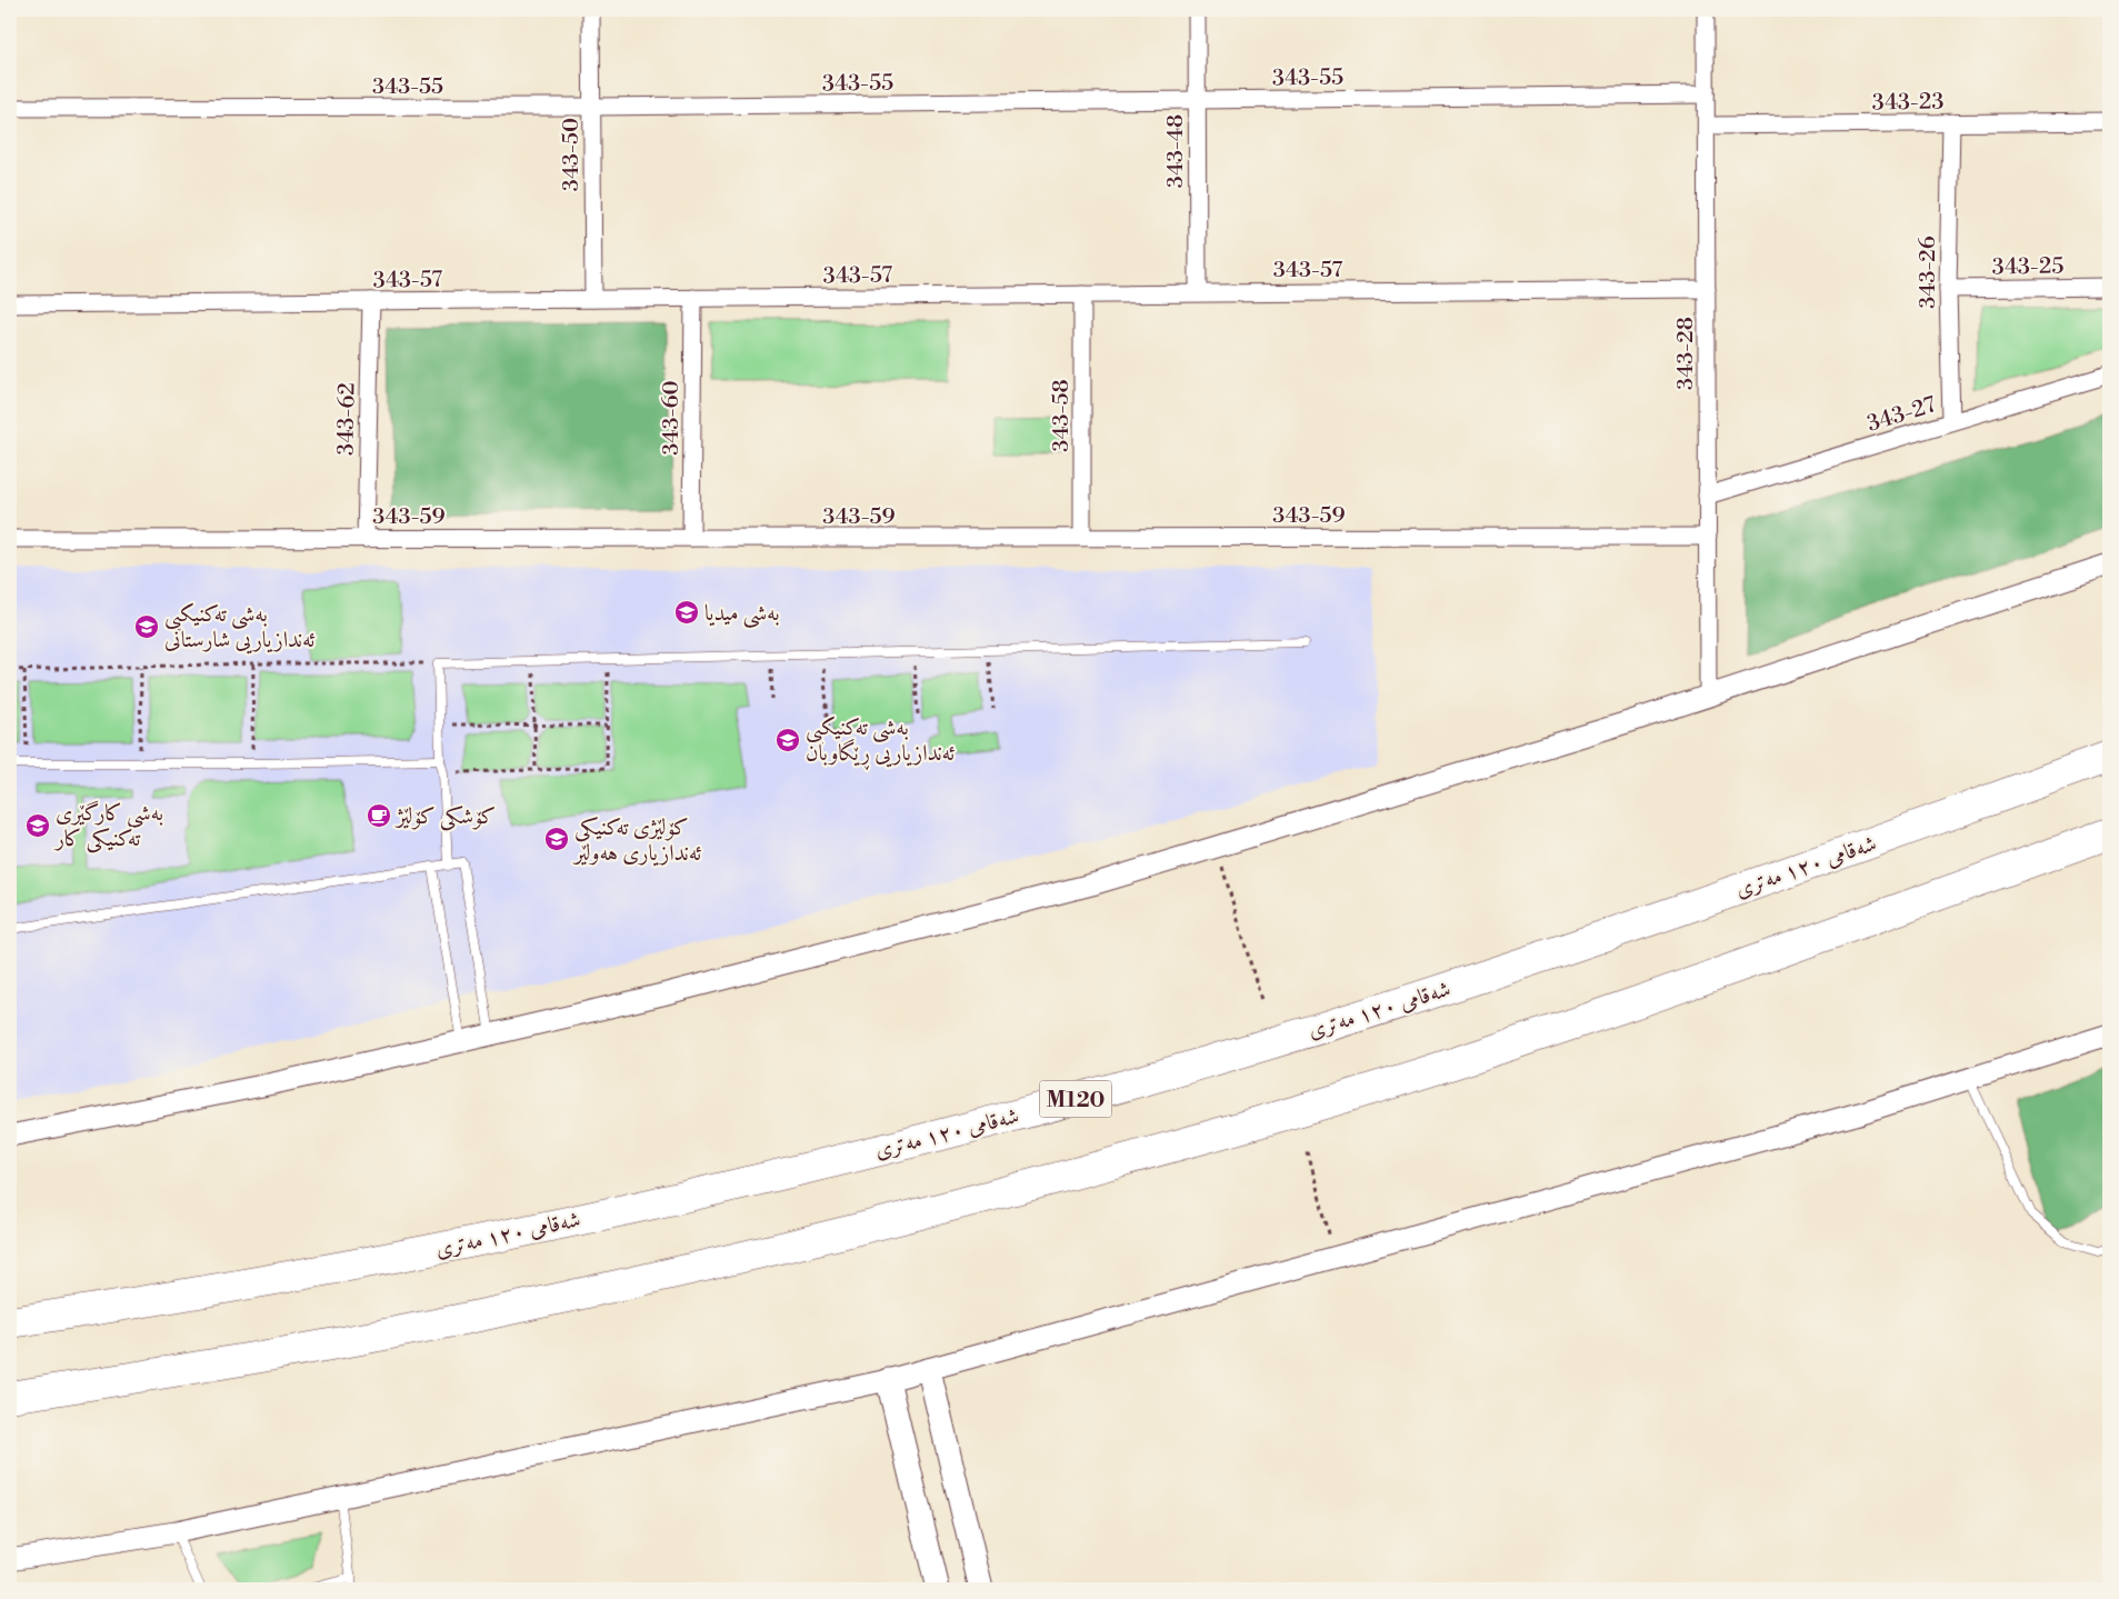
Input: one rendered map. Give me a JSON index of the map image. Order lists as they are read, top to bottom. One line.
{"streets":{"highway":["شەقامی ١٢٠ مەتری","M120"],"street":["343-55","343-23","343-48","343-50","343-25","343-57","343-26","343-28","343-27","343-58","343-60","343-62","343-59"]},"crossings":[["343-55","343-48"],["343-55","343-50"],["343-55","343-28"],["343-23","343-26"],["343-23","343-28"],["343-48","343-57"],["343-50","343-57"],["343-25","343-26"],["343-57","343-28"],["343-57","343-58"],["343-57","343-60"],["343-57","343-62"],["343-26","343-27"],["343-28","343-27"],["343-28","343-59"],["343-58","343-59"],["343-60","343-59"],["343-62","343-59"]],"places":{"school or university":["بەشی میدیا","بەشی تەکنیکیی ئەندازیاریی شارستانی","بەشی تەکنیکیی ئەندازیاریی ڕێگاوبان","بەشی کارگێڕی تەکنیکی کار","کۆلێژی تەکنیکی ئەندازیاری هەولێر"],"cafe":["کۆشکی کۆلێژ"]}}
